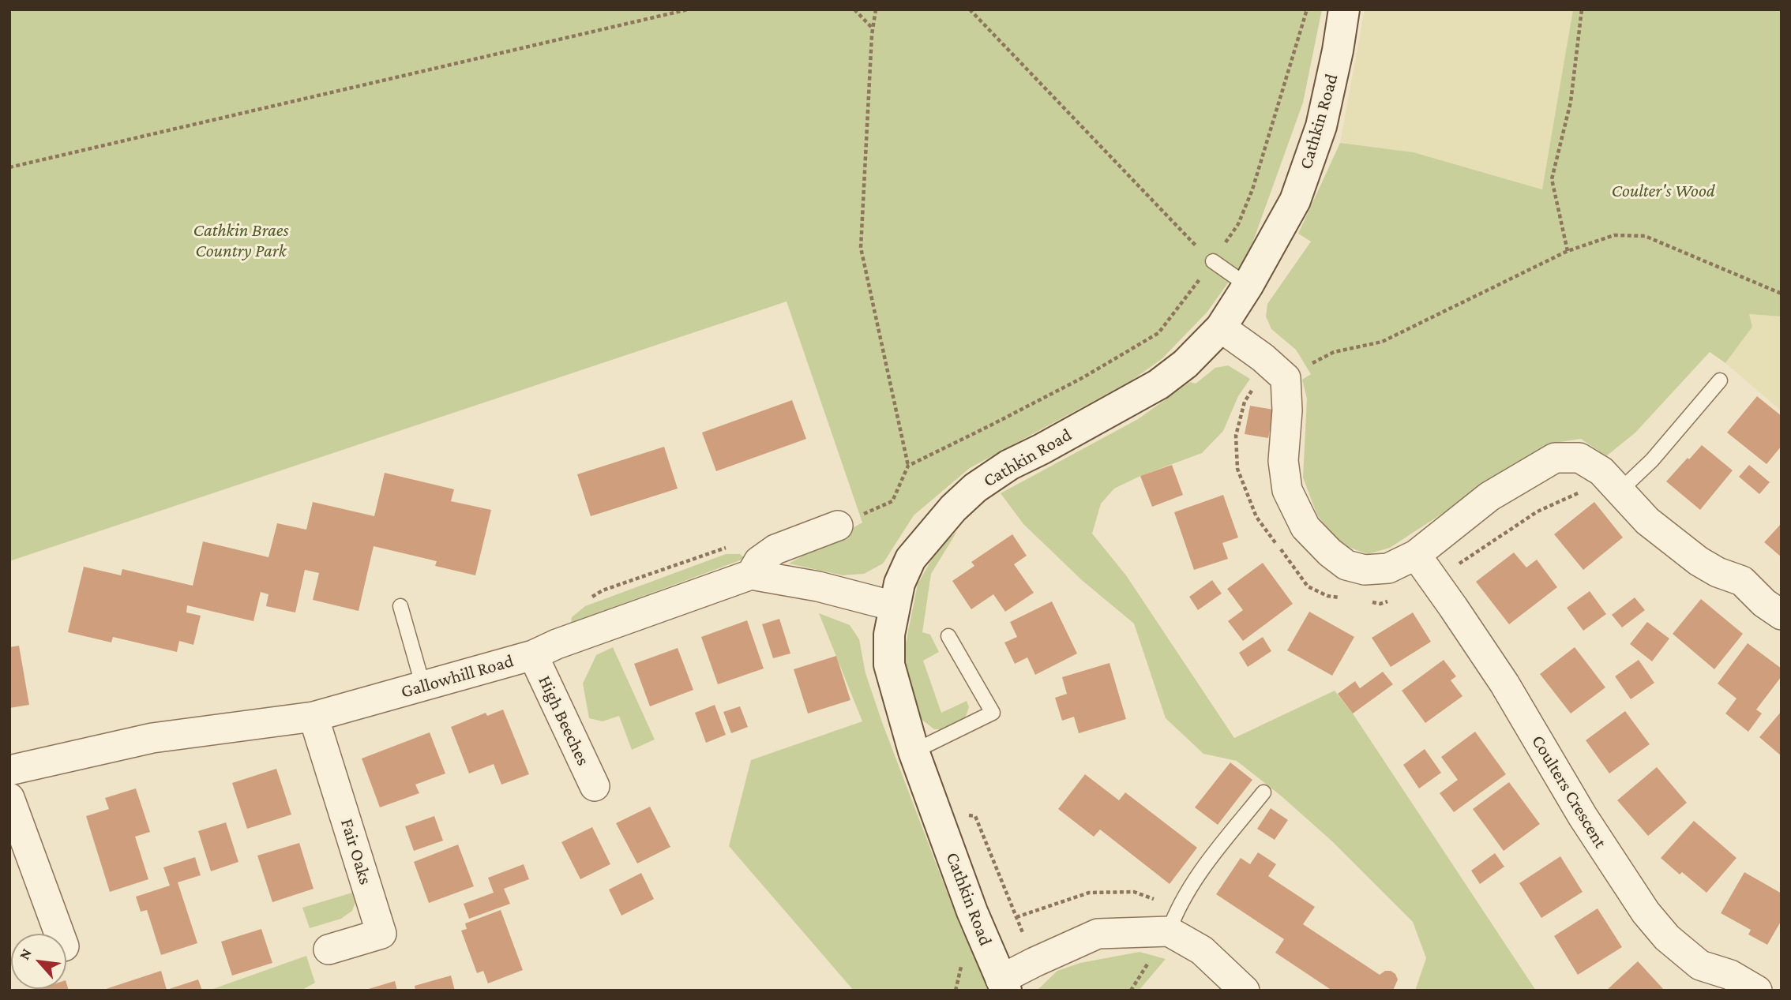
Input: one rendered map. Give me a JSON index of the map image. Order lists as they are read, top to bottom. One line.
{"streets":{"main road":["Cathkin Road"],"street":["Gallowhill Road","High Beeches","Coulters Crescent","Fair Oaks"]},"crossings":[["Cathkin Road","Gallowhill Road"],["Gallowhill Road","High Beeches"],["Gallowhill Road","Fair Oaks"]],"parks":["Coulter's Wood","Cathkin Braes Country Park"],"north":"top left"}
